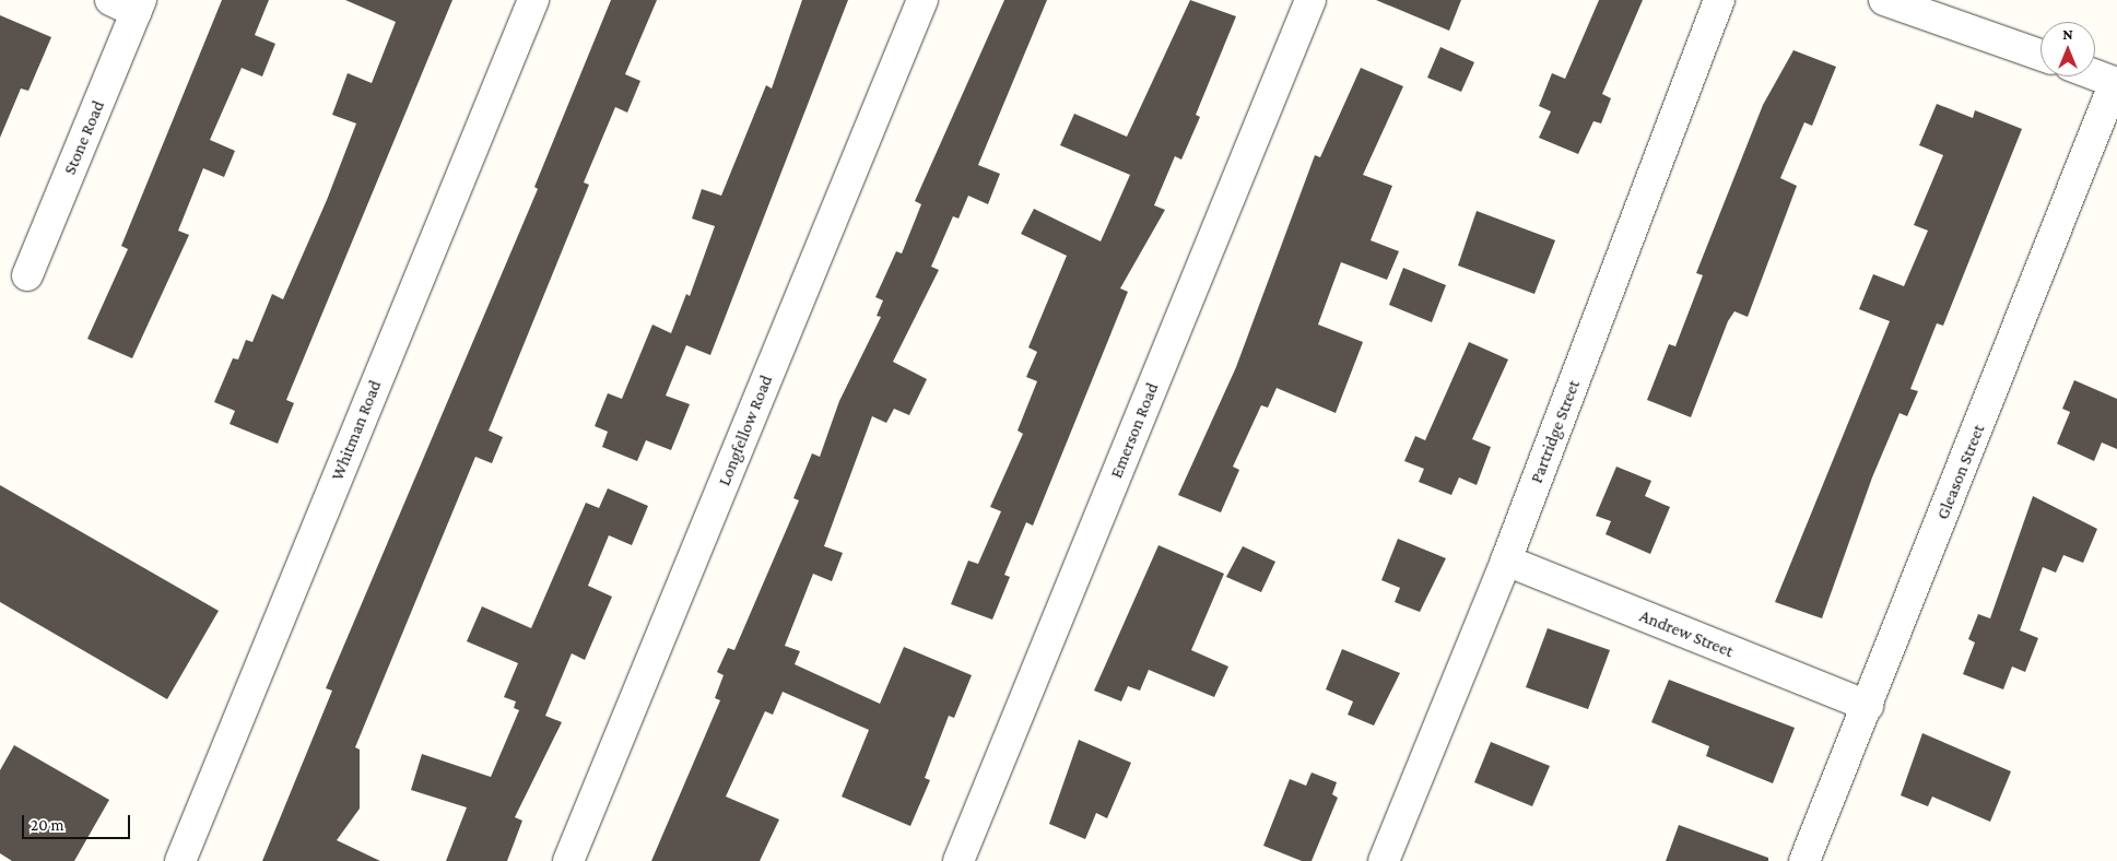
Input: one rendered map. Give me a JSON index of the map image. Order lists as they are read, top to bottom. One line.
{"streets":{"street":["Stone Road","Whitman Road","Longfellow Road","Emerson Road","Partridge Street","Gleason Street","Andrew Street"]},"crossings":[["Partridge Street","Andrew Street"],["Gleason Street","Andrew Street"]],"scale_bar":"20 m","north":"top"}
